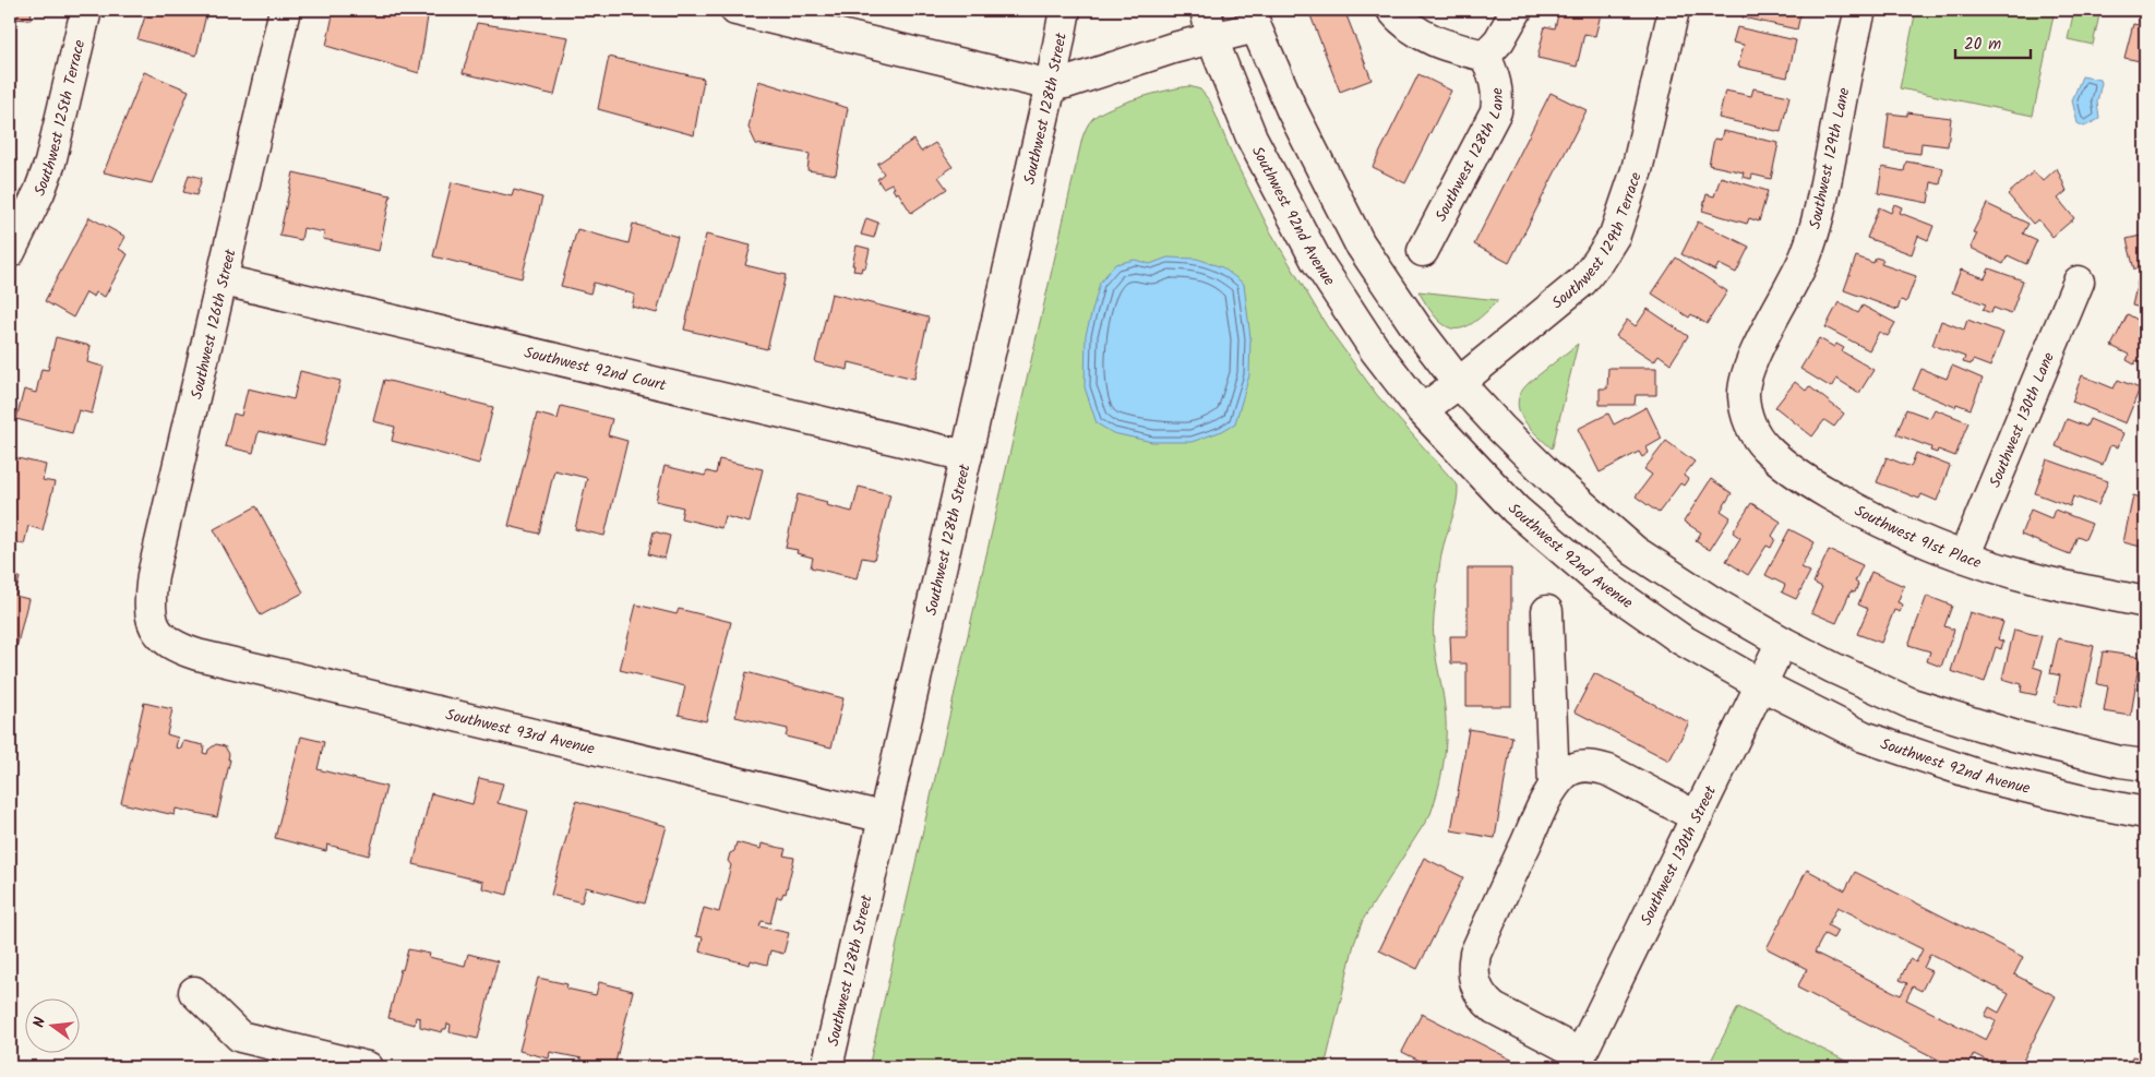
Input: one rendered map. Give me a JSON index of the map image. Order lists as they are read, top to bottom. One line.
{"streets":{"street":["Southwest 128th Street","Southwest 125th Terrace","Southwest 128th Lane","Southwest 129th Lane","Southwest 92nd Avenue","Southwest 129th Terrace","Southwest 126th Street","Southwest 92nd Court","Southwest 130th Lane","Southwest 91st Place","Southwest 93rd Avenue","Southwest 130th Street"]},"crossings":[["Southwest 128th Street","Southwest 92nd Court"],["Southwest 128th Street","Southwest 93rd Avenue"],["Southwest 129th Lane","Southwest 91st Place"],["Southwest 92nd Avenue","Southwest 129th Terrace"],["Southwest 92nd Avenue","Southwest 130th Street"],["Southwest 126th Street","Southwest 92nd Court"],["Southwest 126th Street","Southwest 93rd Avenue"],["Southwest 130th Lane","Southwest 91st Place"]],"scale_bar":"20 m","north":"left"}
